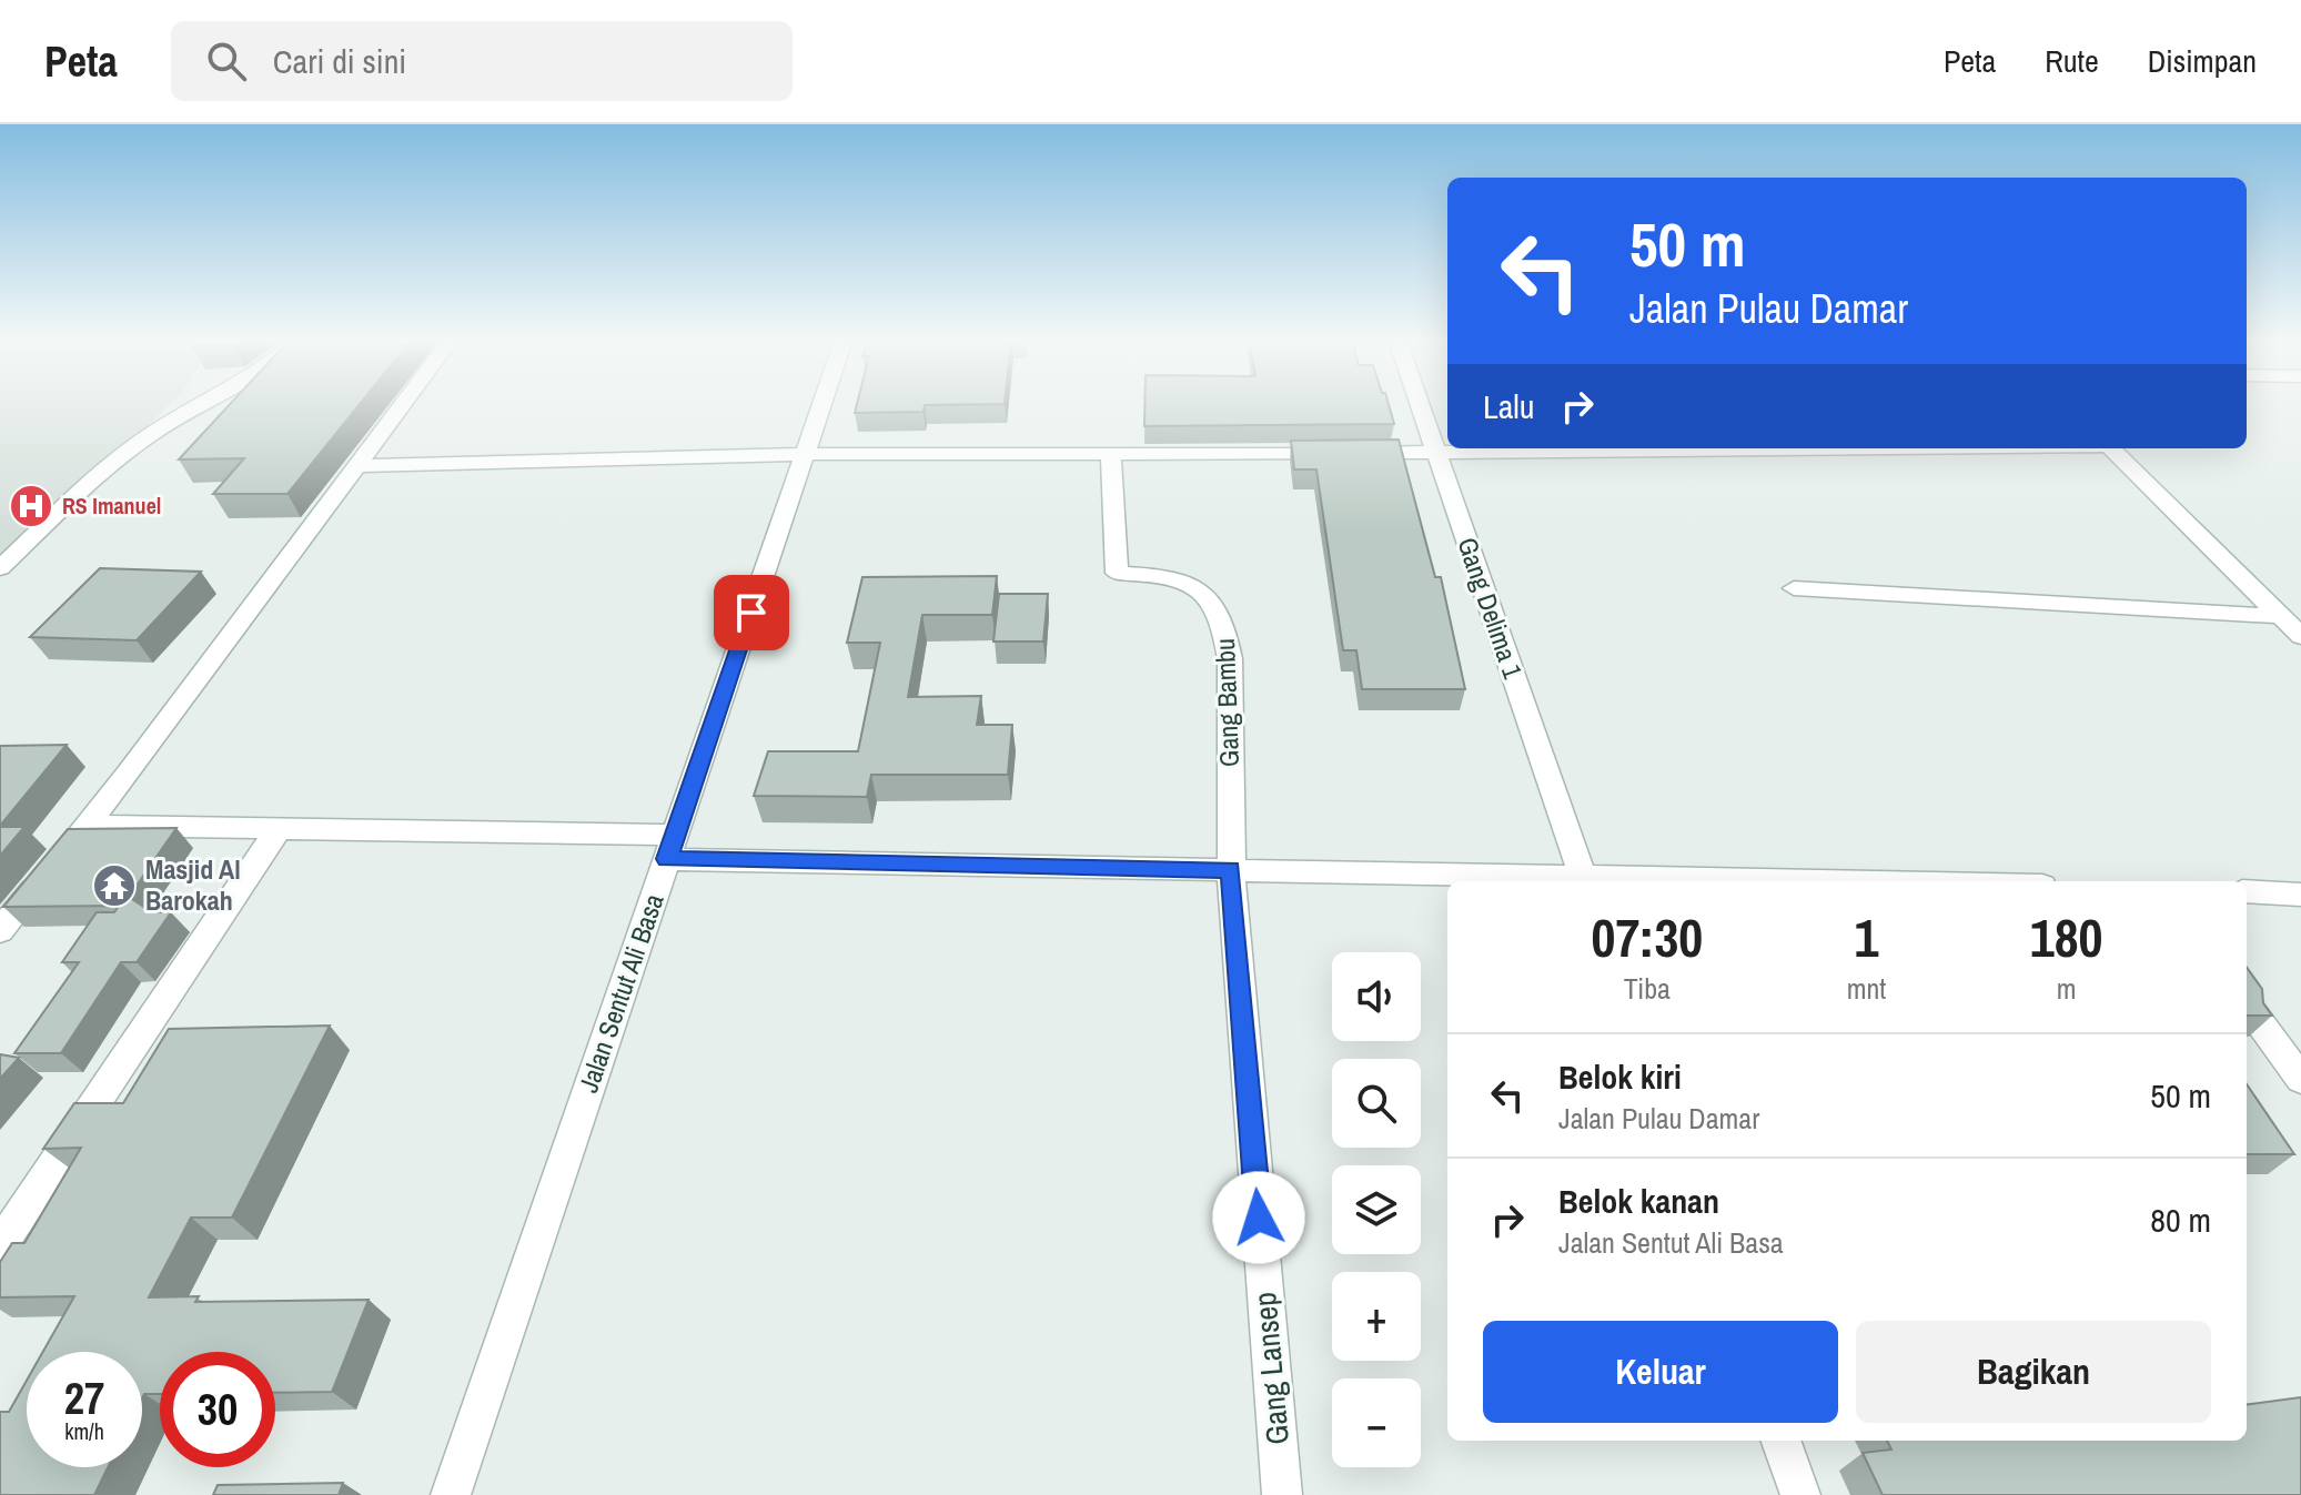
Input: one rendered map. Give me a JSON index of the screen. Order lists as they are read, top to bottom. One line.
{"streets":{"street":["Gang Delima 1","Gang Bambu","Jalan Sentut Ali Basa","Gang Lansep"]},"crossings":[["Gang Bambu","Gang Lansep"]],"places":{"hospital":["RS Imanuel"],"temple":["Masjid Al Barokah"]},"page":{"header":"Peta","search":"Cari di sini","nav":["Peta","Rute","Disimpan"],"turn":["50 m","Jalan Pulau Damar"],"then":"Lalu","eta":["07:30","Tiba","1","mnt","180","m"],"map_buttons":["+","−"],"list":[{"name":"Belok kiri","note":"Jalan Pulau Damar","value":"50 m"},{"name":"Belok kanan","note":"Jalan Sentut Ali Basa","value":"80 m"}],"buttons":["Keluar","Bagikan"],"speed":"27 km/h","limit":"30"}}
